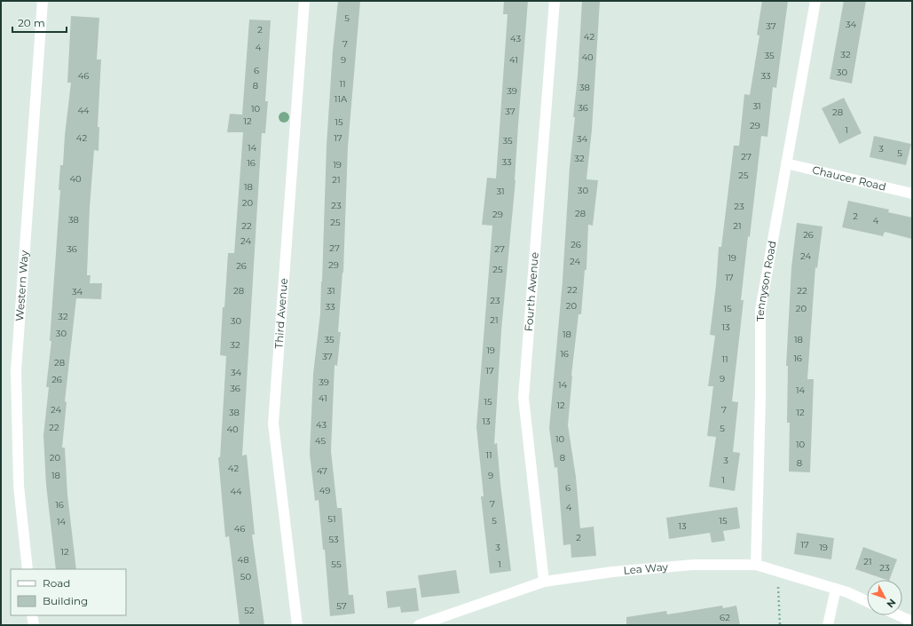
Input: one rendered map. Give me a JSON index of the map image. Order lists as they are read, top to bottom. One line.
{"streets":{"street":["Chaucer Road","Tennyson Road","Western Way","Fourth Avenue","Third Avenue","Lea Way"]},"crossings":[["Chaucer Road","Tennyson Road"],["Tennyson Road","Lea Way"],["Fourth Avenue","Lea Way"]],"house_numbers":["5","34","37","2","42","43","7","4","32","35","40","9","41","6","30","46","33","11","8","38","39","11A","31","36","10","44","37","28","12","15","29","1","42","17","34","35","14","3","5","27","32","33","16","19","25","40","21","18","30","31","20","23","23","28","29","2","38","4","25","22","21","26","24","26","27","36","27","24","19","24","29","26","25","17","22","28","31","22","34","23","20","33","15","20","32","21","30","13","30","18","35","18","32","19","16","37","16","11","28","17","34","9","26","39","14","36","14","41","15","12","24","7","38","12","13","43","22","5","40","10","45","10","11","20","8","3","8","42","47","18","9","1","6","49","44","7","16","4","51","5","15","14","13","46","2","53","17","3","19","12","48","21","55","1","23","50","57","52","62"],"legend":["Road","Building"],"scale_bar":"20 m","north":"bottom right"}
